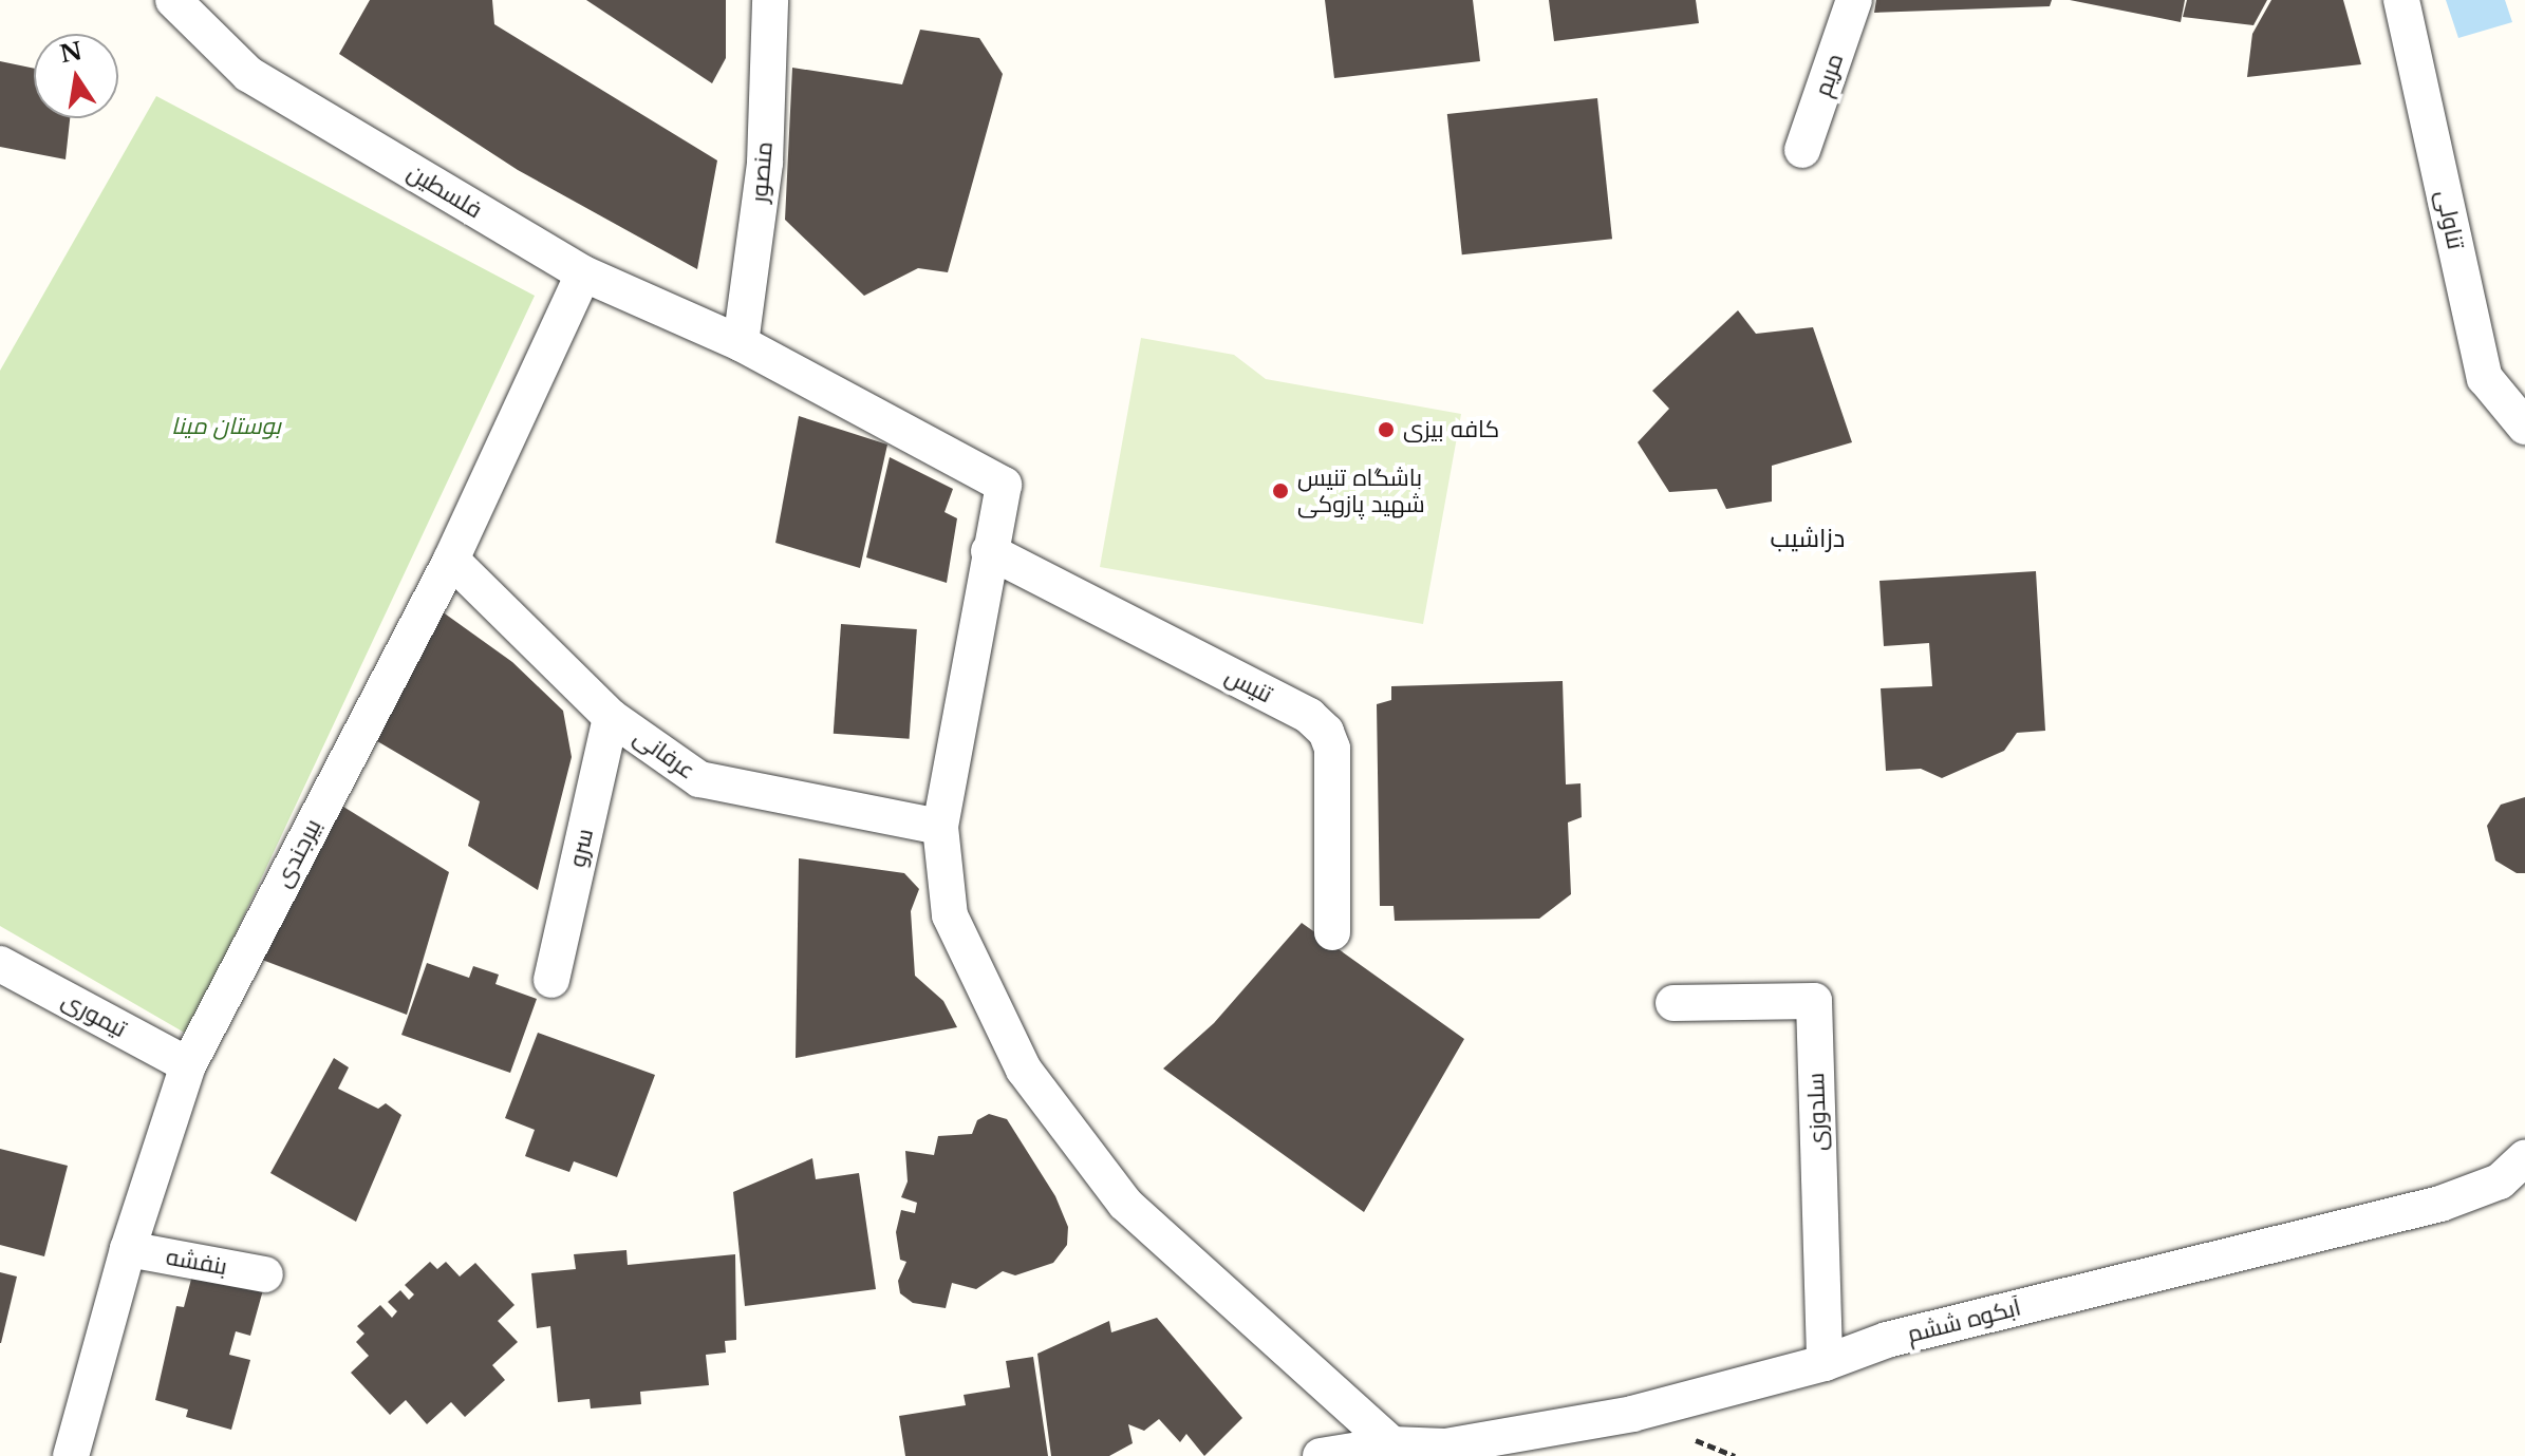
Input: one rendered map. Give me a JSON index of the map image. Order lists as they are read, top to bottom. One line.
{"streets":{"street":["مریم","منصور","فلسطین","تناولی","تنیس","عرفانی","سرو","بیرجندی","تیموری","سلدوزی","بنفشه","آبکوه ششم"]},"crossings":[["منصور","فلسطین"],["فلسطین","تنیس"],["فلسطین","بیرجندی"],["عرفانی","سرو"],["عرفانی","بیرجندی"],["بیرجندی","تیموری"],["بیرجندی","بنفشه"],["سلدوزی","آبکوه ششم"]],"districts":["دزاشیب"],"parks":["بوستان مینا"],"places":["کافه بیزی","باشگاه تنیس شهید پازوکی"],"north":"top"}
